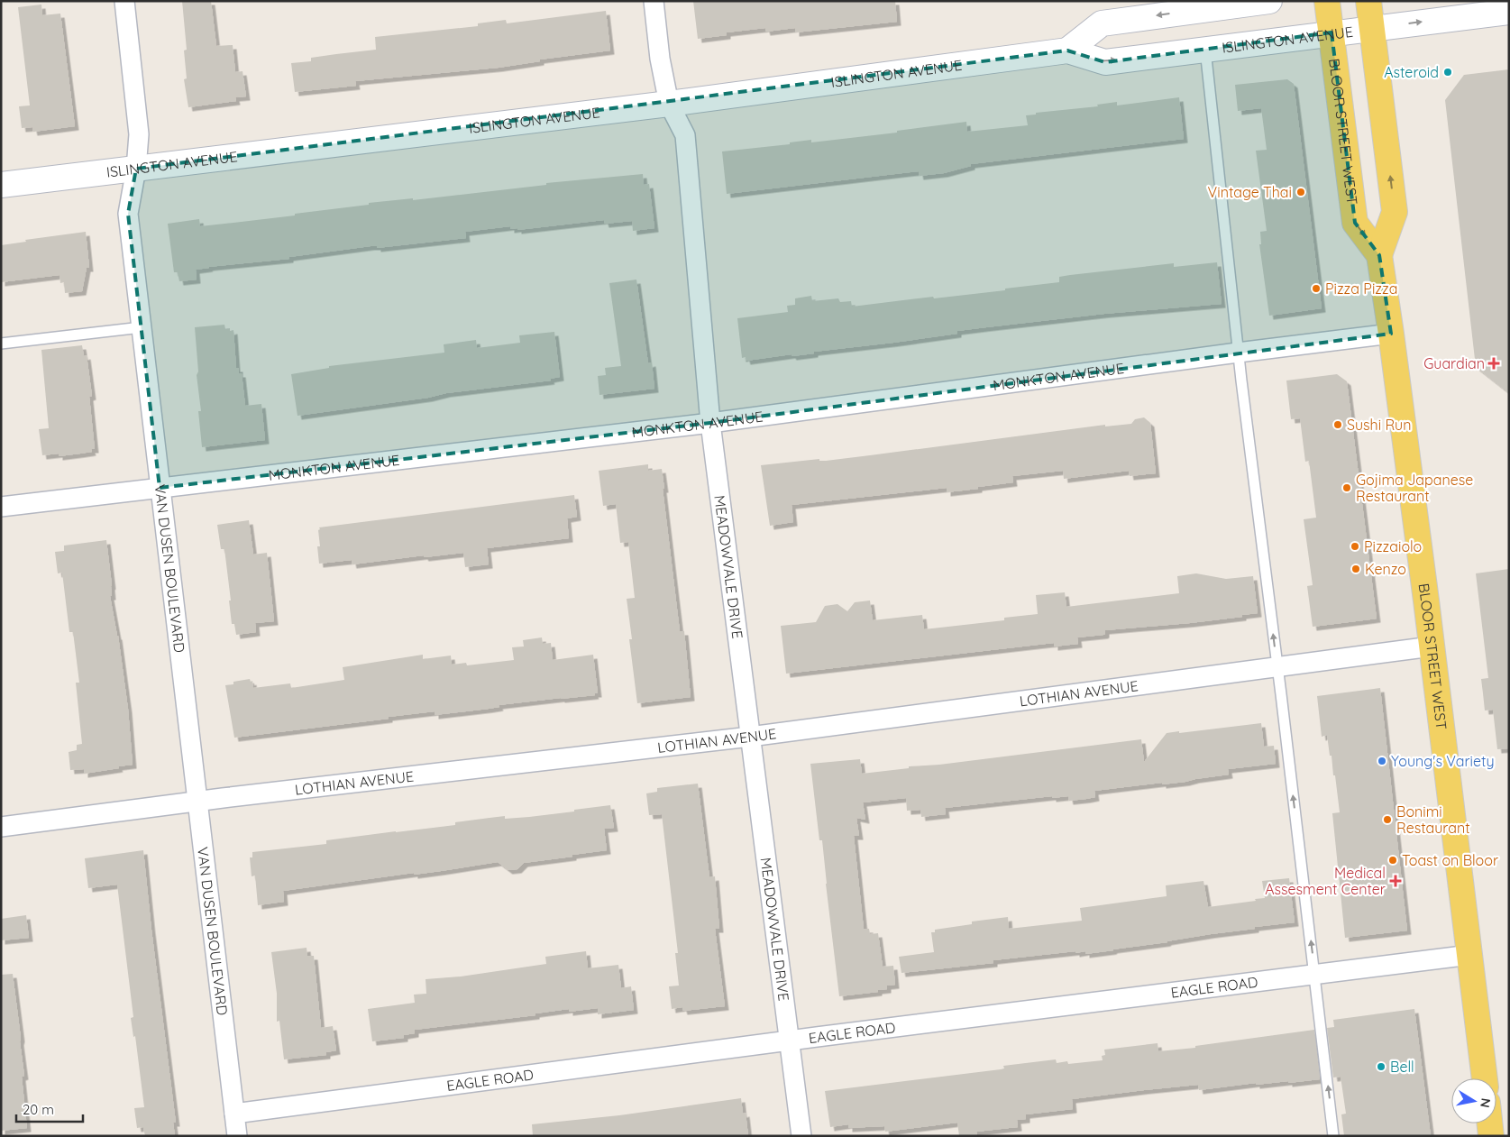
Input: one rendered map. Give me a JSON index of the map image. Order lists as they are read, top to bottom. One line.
{"streets":{"main road":["ISLINGTON AVENUE","BLOOR STREET WEST"],"street":["MONKTON AVENUE","MEADOWVALE DRIVE","VAN DUSEN BOULEVARD","LOTHIAN AVENUE","EAGLE ROAD"]},"crossings":[["ISLINGTON AVENUE","BLOOR STREET WEST"],["ISLINGTON AVENUE","MEADOWVALE DRIVE"],["ISLINGTON AVENUE","VAN DUSEN BOULEVARD"],["BLOOR STREET WEST","MONKTON AVENUE"],["BLOOR STREET WEST","LOTHIAN AVENUE"],["BLOOR STREET WEST","EAGLE ROAD"],["MONKTON AVENUE","MEADOWVALE DRIVE"],["MONKTON AVENUE","VAN DUSEN BOULEVARD"],["MEADOWVALE DRIVE","LOTHIAN AVENUE"],["MEADOWVALE DRIVE","EAGLE ROAD"],["VAN DUSEN BOULEVARD","LOTHIAN AVENUE"],["VAN DUSEN BOULEVARD","EAGLE ROAD"]],"places":{"other":["Asteroid","Vintage Thai","Pizza Pizza","Sushi Run","Gojima Japanese Restaurant","Pizzaiolo","Kenzo","Young's Variety","Bonimi Restaurant","Toast on Bloor","Bell"],"health":["Guardian","Medical Assesment Center"]},"scale_bar":"20 m","north":"right"}
